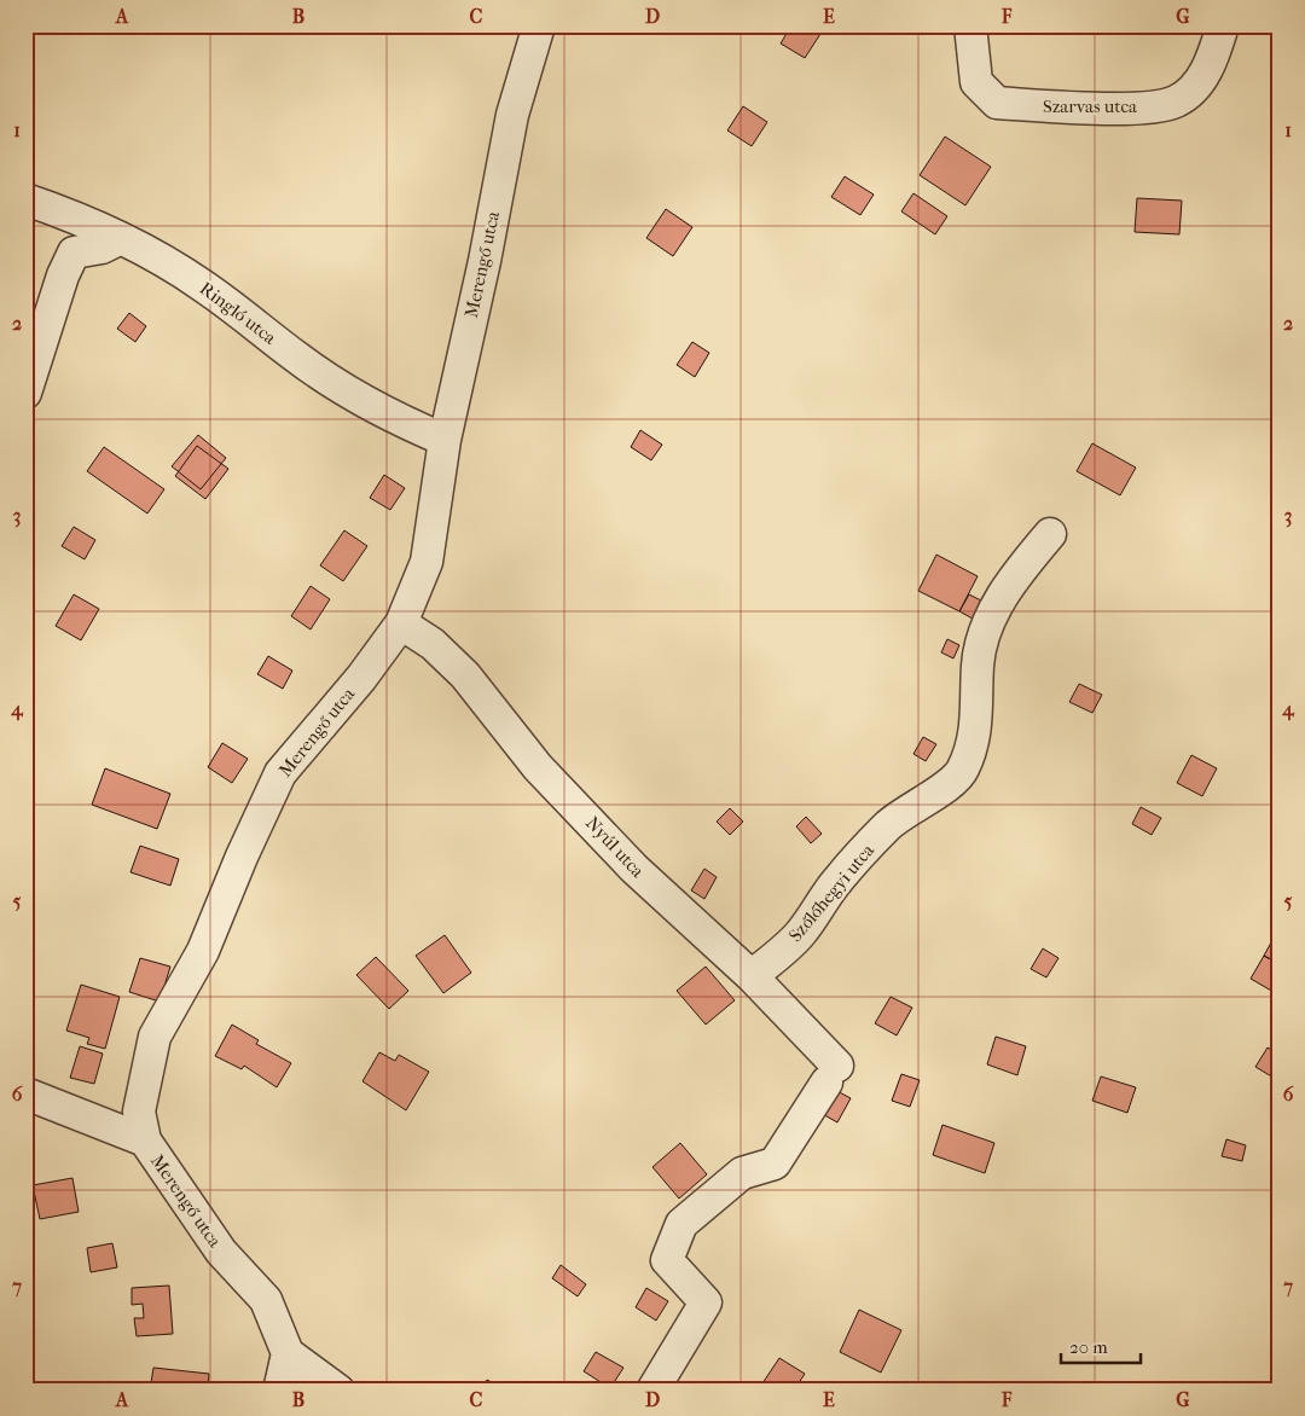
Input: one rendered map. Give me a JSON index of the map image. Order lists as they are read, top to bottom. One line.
{"streets":{"street":["Szarvas utca","Merengő utca","Ringló utca","Nyúl utca","Szőlőhegyi utca"]},"crossings":[["Merengő utca","Ringló utca"],["Merengő utca","Nyúl utca"],["Nyúl utca","Szőlőhegyi utca"]],"scale_bar":"20 m","grid":{"columns":["A","B","C","D","E","F","G"],"rows":["1","2","3","4","5","6","7"]}}
